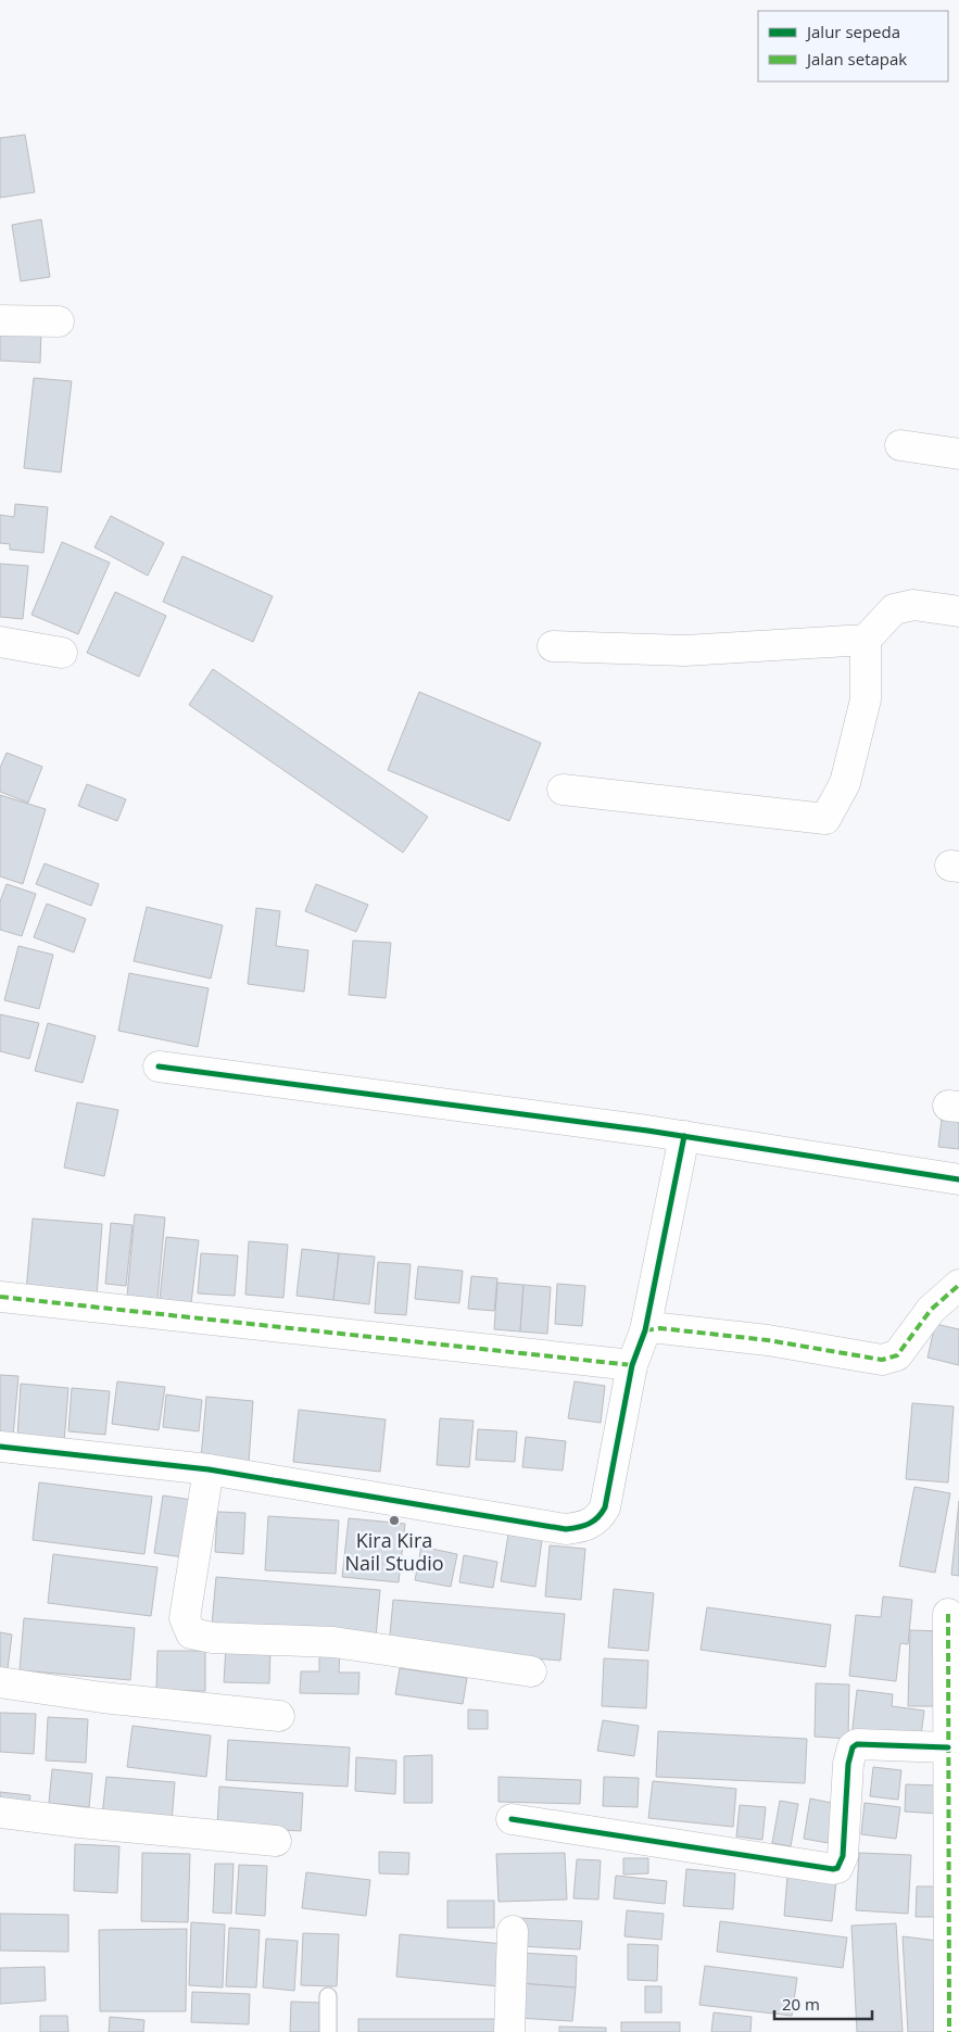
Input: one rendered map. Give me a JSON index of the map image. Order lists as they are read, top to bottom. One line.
{"places":["Kira Kira Nail Studio"],"legend":["Jalur sepeda","Jalan setapak"],"scale_bar":"20 m"}
